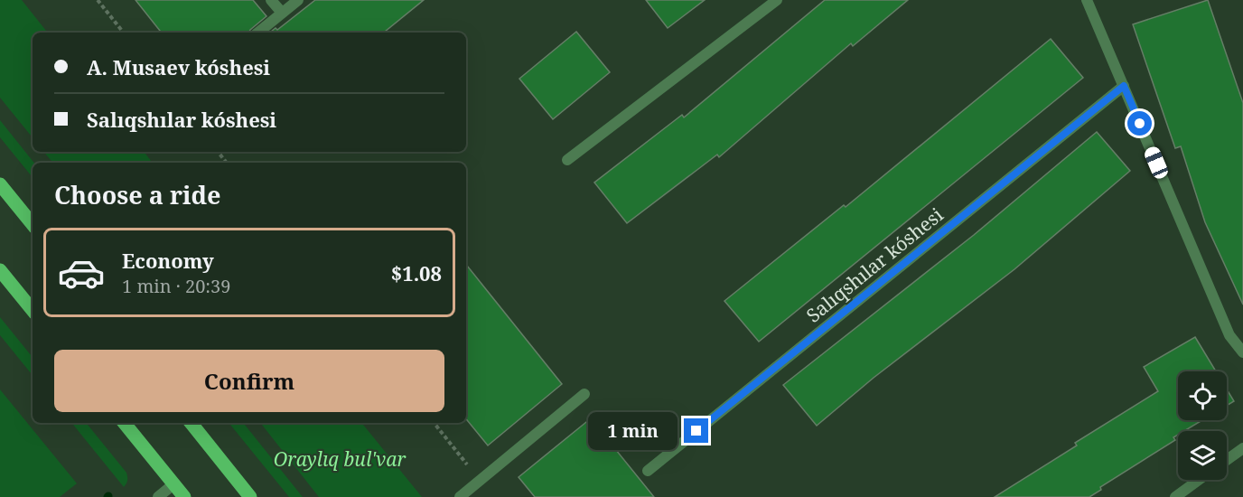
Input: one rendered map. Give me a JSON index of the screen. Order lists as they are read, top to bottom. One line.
{"streets":{"street":["Salıqshılar kóshesi"]},"parks":["Oraylıq bul'var"],"page":{"banner":["A. Musaev kóshesi","Salıqshılar kóshesi"],"heading":"Choose a ride","list":[{"name":"Economy","note":"1 min · 20:39","value":"$1.08"}],"buttons":"Confirm","bubble":"1 min"}}
